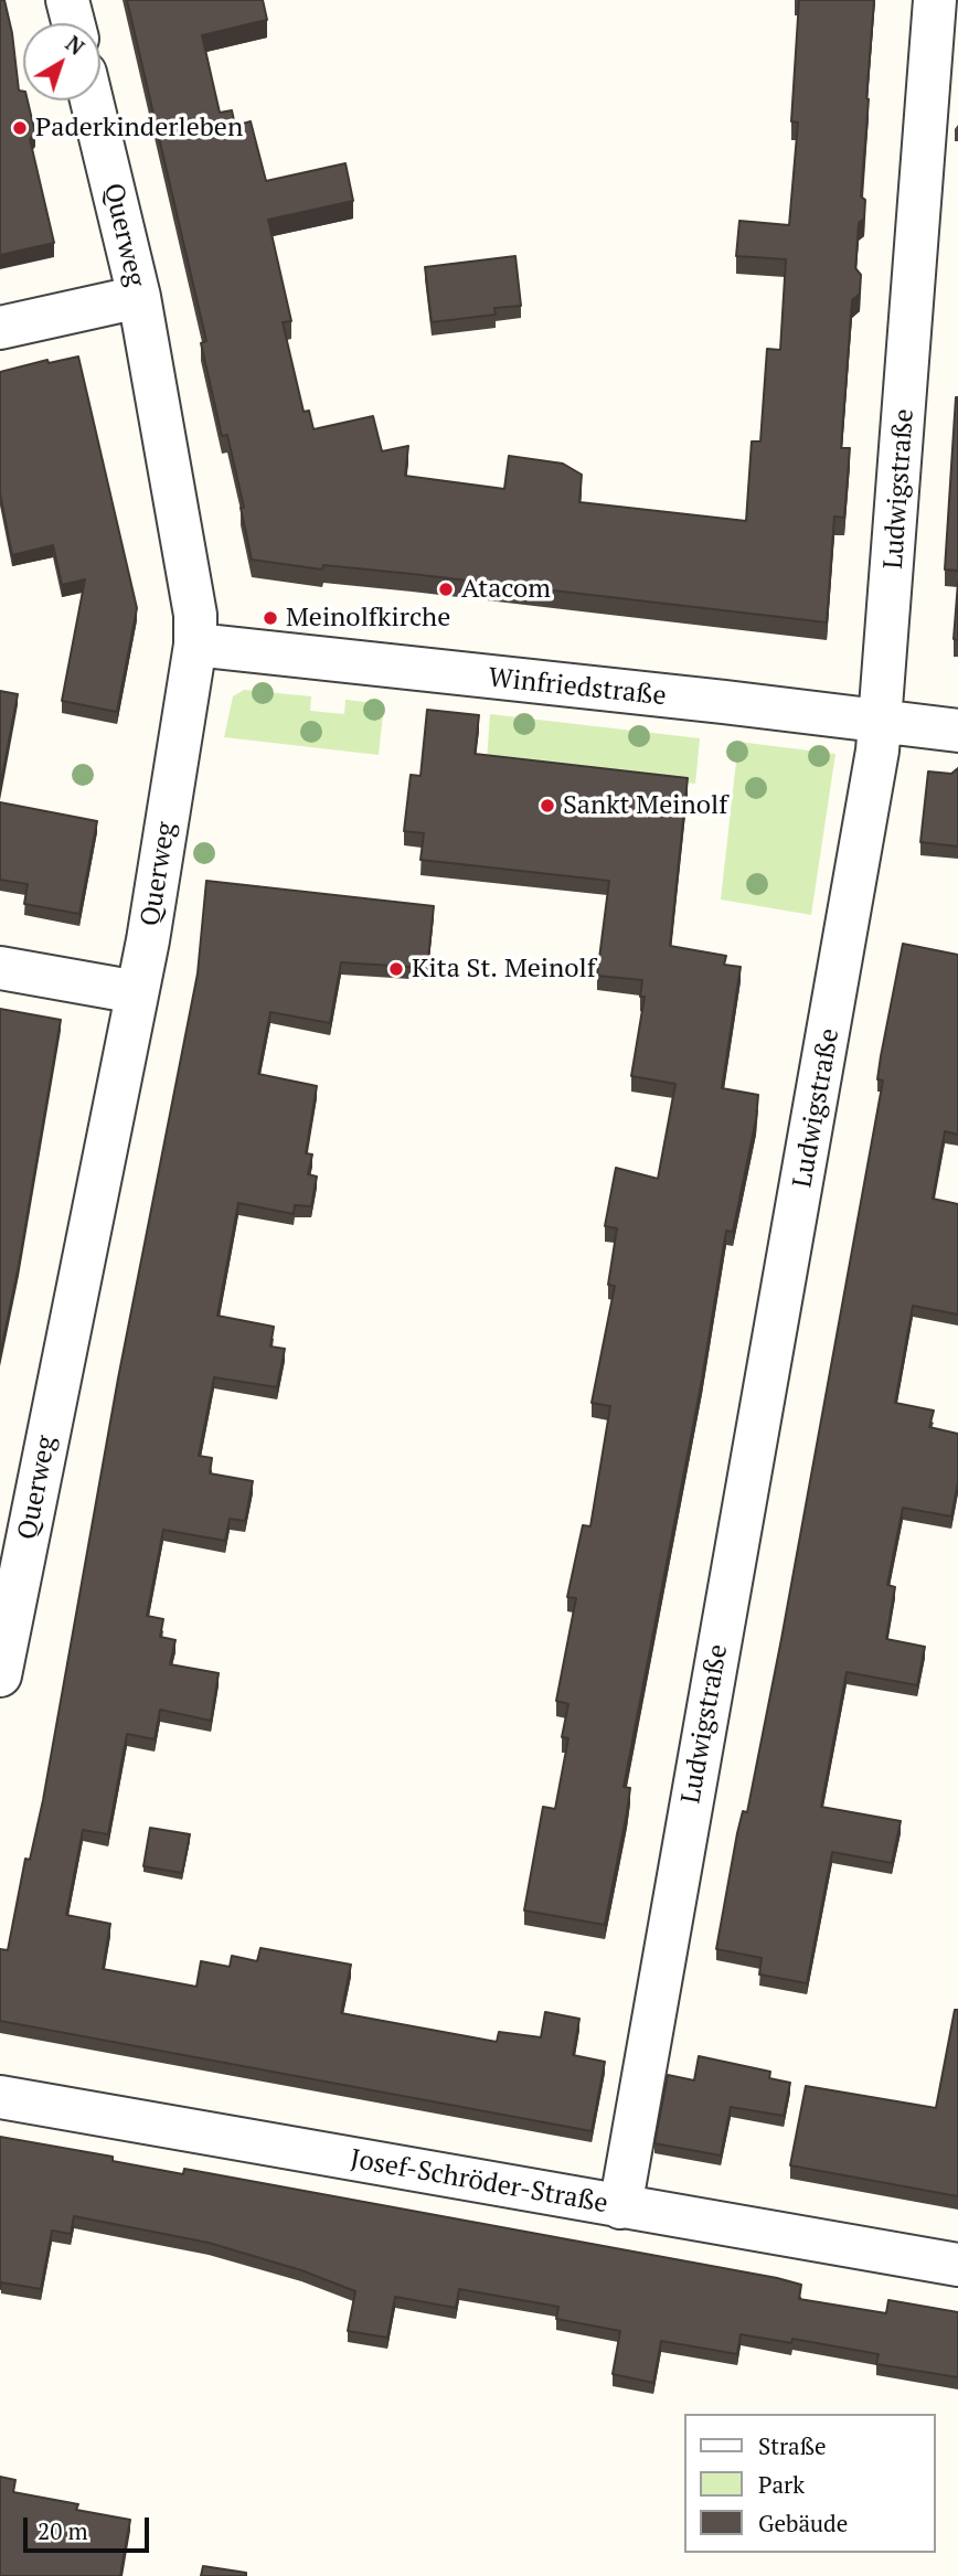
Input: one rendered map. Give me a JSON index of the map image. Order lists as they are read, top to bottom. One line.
{"streets":{"street":["Querweg","Ludwigstraße","Winfriedstraße","Josef-Schröder-Straße"]},"crossings":[["Querweg","Winfriedstraße"],["Ludwigstraße","Winfriedstraße"],["Ludwigstraße","Josef-Schröder-Straße"]],"places":["Paderkinderleben","Atacom","Meinolfkirche","Sankt Meinolf","Kita St. Meinolf"],"legend":["Straße","Park","Gebäude"],"scale_bar":"20 m","north":"top right"}
